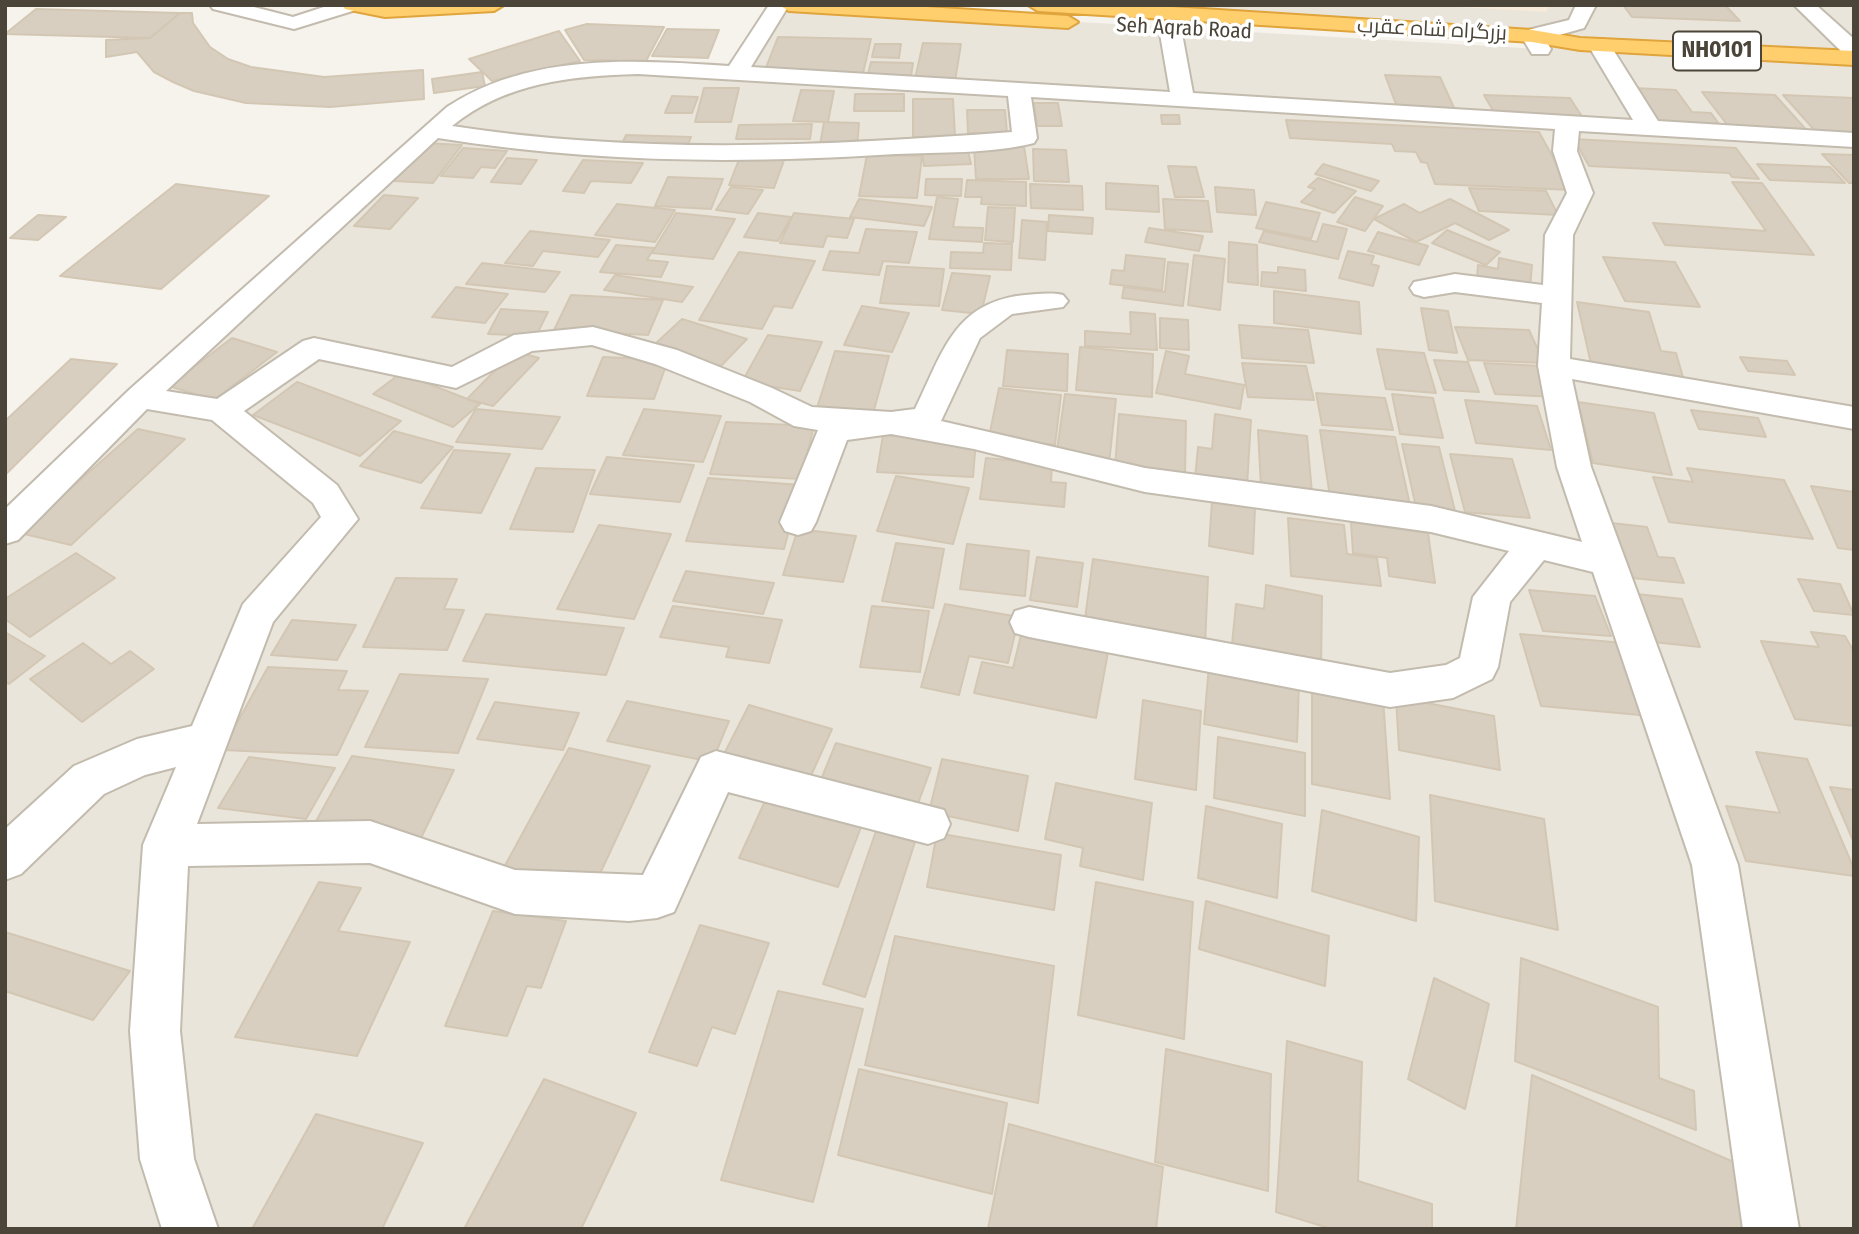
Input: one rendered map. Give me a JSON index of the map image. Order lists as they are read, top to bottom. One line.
{"streets":{"highway":["Seh Aqrab Road","بزرگراه شاه عقرب","NH0101"]},"crossings":[["Seh Aqrab Road","بزرگراه شاه عقرب"]]}
